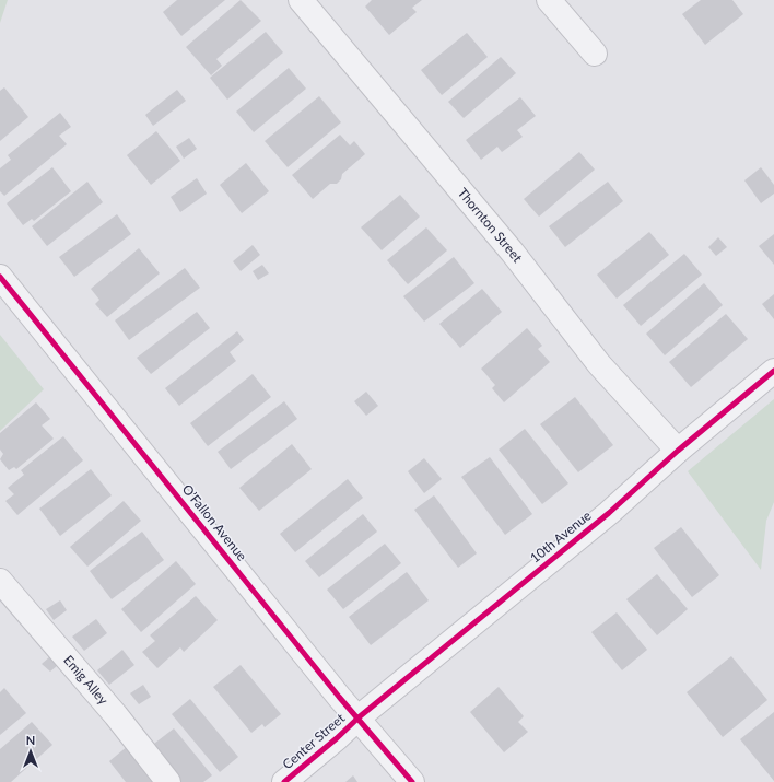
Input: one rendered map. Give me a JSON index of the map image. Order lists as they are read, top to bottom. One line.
{"streets":{"street":["Thornton Street","O’Fallon Avenue","10th Avenue","Emig Alley","Center Street"]},"crossings":[["Thornton Street","10th Avenue"],["O’Fallon Avenue","10th Avenue"],["O’Fallon Avenue","Center Street"],["10th Avenue","Center Street"]],"north":"top"}
